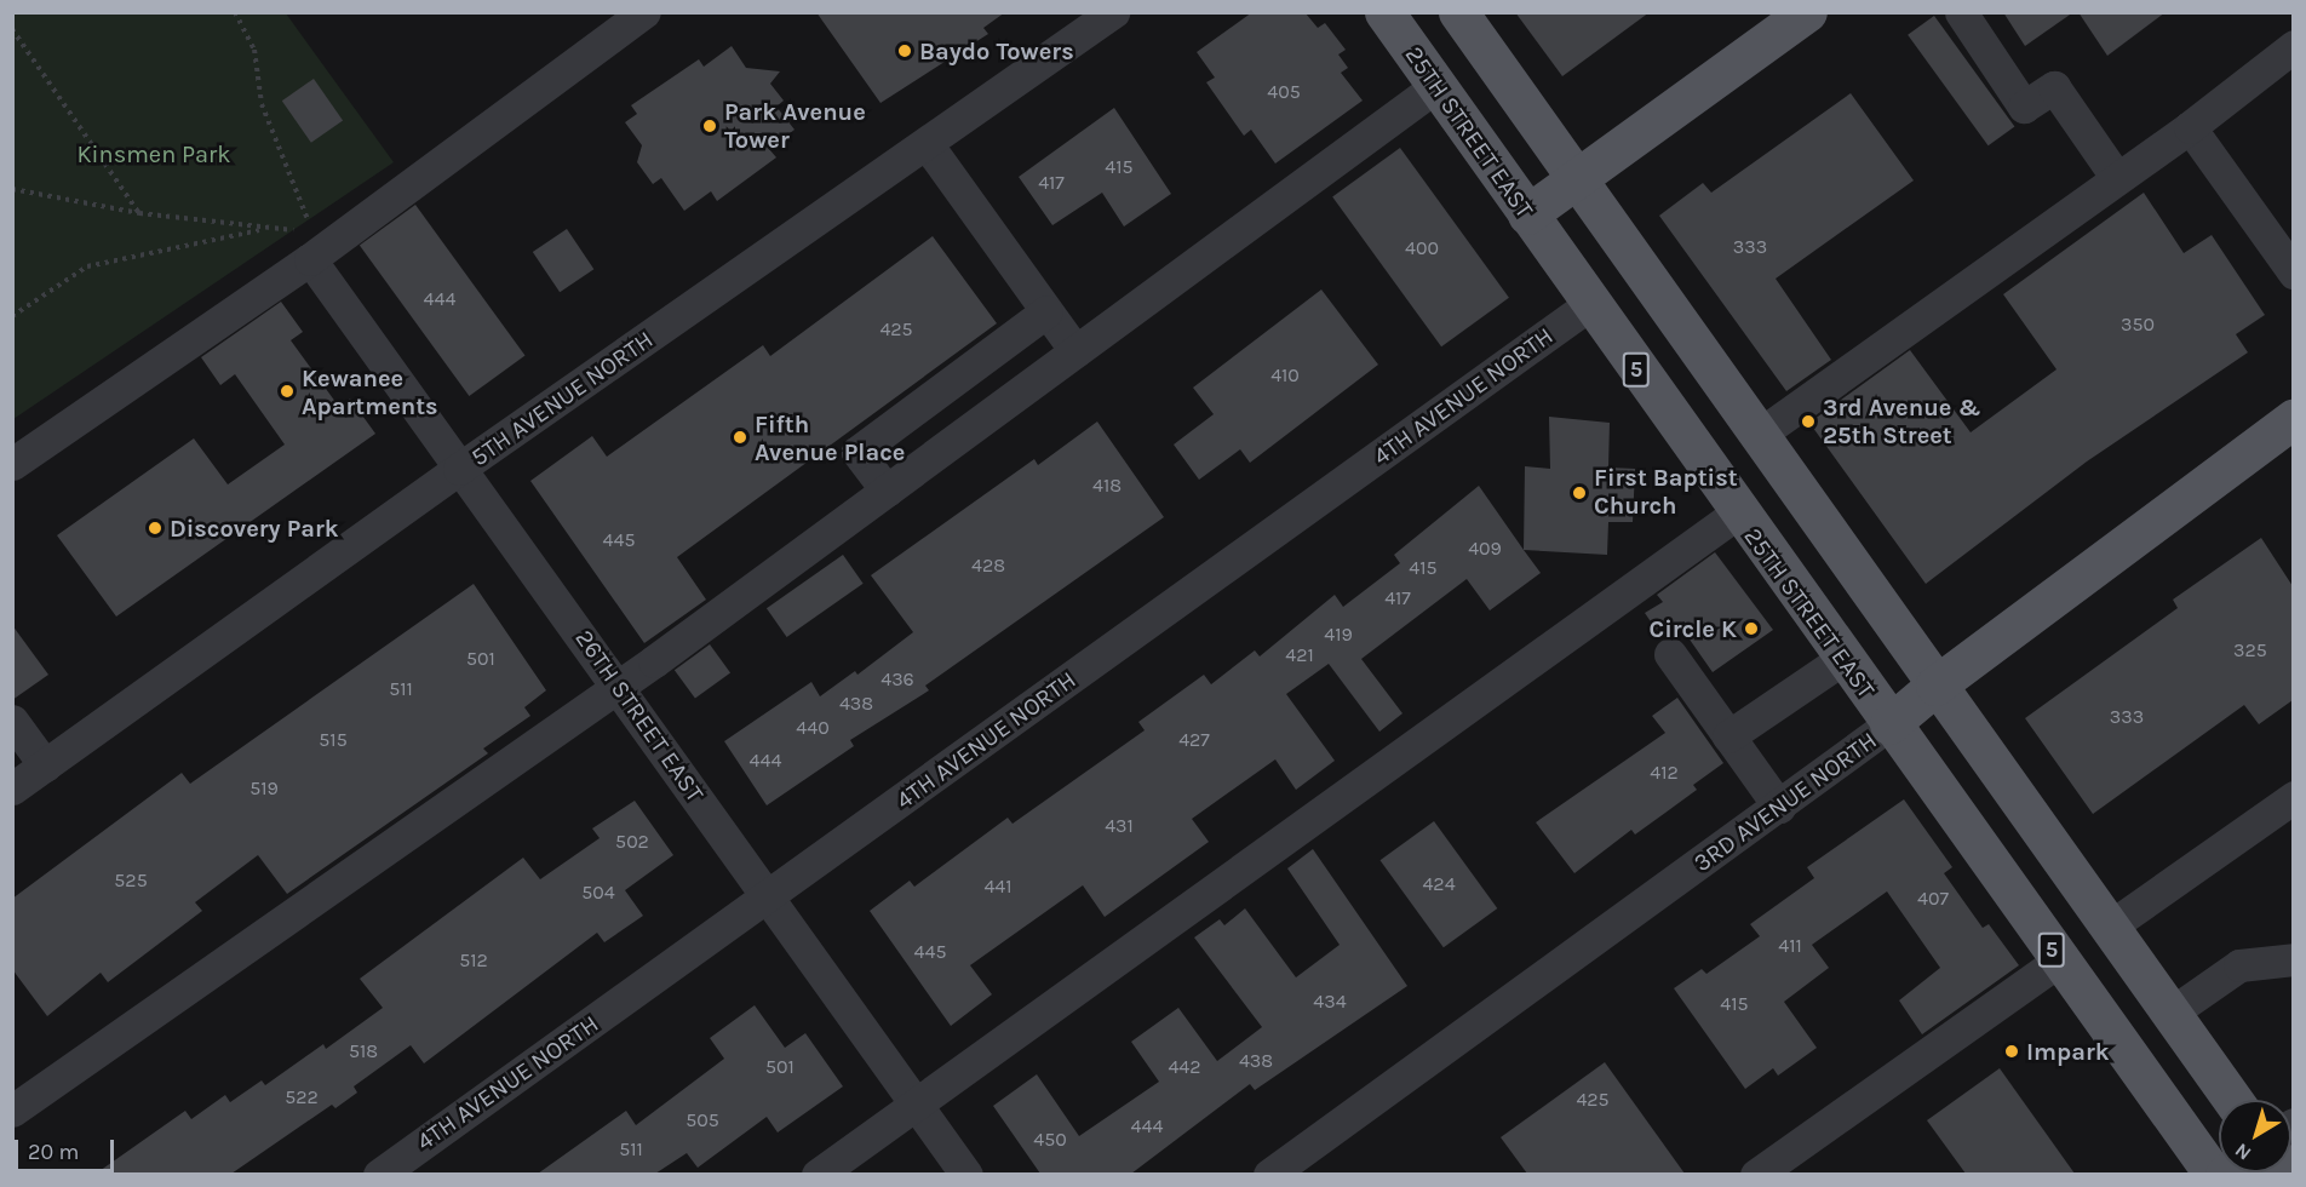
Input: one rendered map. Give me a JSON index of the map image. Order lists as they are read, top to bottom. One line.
{"streets":{"main road":["25TH STREET EAST","5","3RD AVENUE NORTH"],"street":["4TH AVENUE NORTH","5TH AVENUE NORTH","26TH STREET EAST"]},"crossings":[["25TH STREET EAST","4TH AVENUE NORTH"],["25TH STREET EAST","3RD AVENUE NORTH"],["4TH AVENUE NORTH","26TH STREET EAST"],["5TH AVENUE NORTH","26TH STREET EAST"]],"parks":["Kinsmen Park"],"places":["Baydo Towers","Park Avenue Tower","Kewanee Apartments","3rd Avenue & 25th Street","Fifth Avenue Place","First Baptist Church","Discovery Park","Circle K","Impark"],"house_numbers":["405","415","417","333","400","444","350","425","410","418","445","409","428","415","417","419","325","421","501","436","511","438","333","440","515","427","444","412","519","431","502","525","424","441","504","407","411","445","512","434","415","518","438","501","442","522","425","505","444","450","511"],"scale_bar":"20 m","north":"bottom left"}
